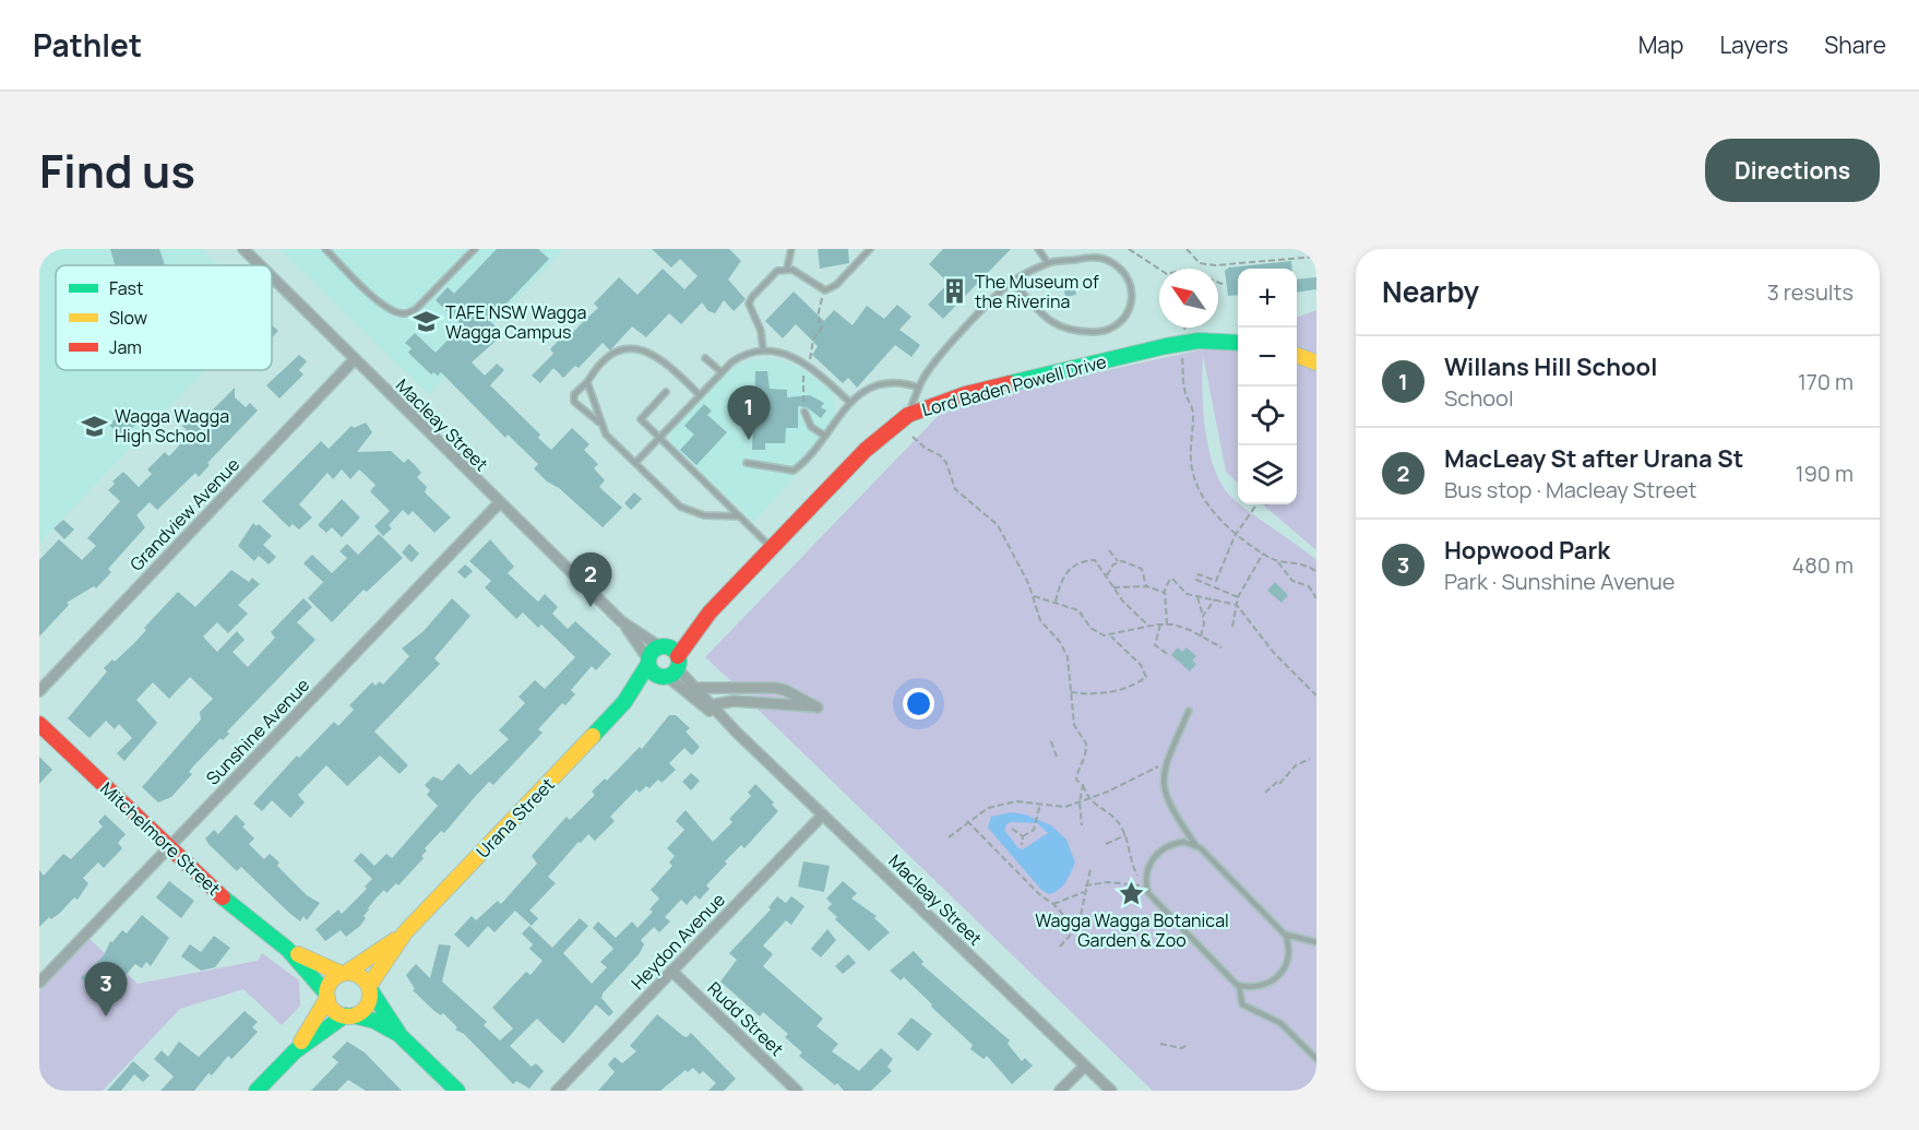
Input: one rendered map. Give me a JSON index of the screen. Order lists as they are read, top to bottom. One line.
{"streets":{"street":["Lord Baden Powell Drive","Macleay Street","Grandview Avenue","Sunshine Avenue","Urana Street","Mitchelmore Street","Heydon Avenue","Rudd Street"]},"crossings":[["Lord Baden Powell Drive","Macleay Street"],["Lord Baden Powell Drive","Urana Street"],["Macleay Street","Grandview Avenue"],["Macleay Street","Sunshine Avenue"],["Macleay Street","Urana Street"],["Macleay Street","Heydon Avenue"],["Sunshine Avenue","Mitchelmore Street"],["Urana Street","Mitchelmore Street"],["Heydon Avenue","Rudd Street"]],"places":{"building":["The Museum of the Riverina"],"school or university":["TAFE NSW Wagga Wagga Campus","Wagga Wagga High School"],"place":["Wagga Wagga Botanical Garden & Zoo"]},"legend":["Fast","Slow","Jam"],"north":"top left","page":{"header":"Pathlet","nav":["Map","Layers","Share"],"title":"Find us","buttons":"Directions","heading":["Nearby","3 results"],"map_buttons":["+","−"],"list":[{"mark":"1","name":"Willans Hill School","note":"School","value":"170 m"},{"mark":"2","name":"MacLeay St after Urana St","note":"Bus stop · Macleay Street","value":"190 m"},{"mark":"3","name":"Hopwood Park","note":"Park · Sunshine Avenue","value":"480 m"}],"pins":["1","2","3"]}}
